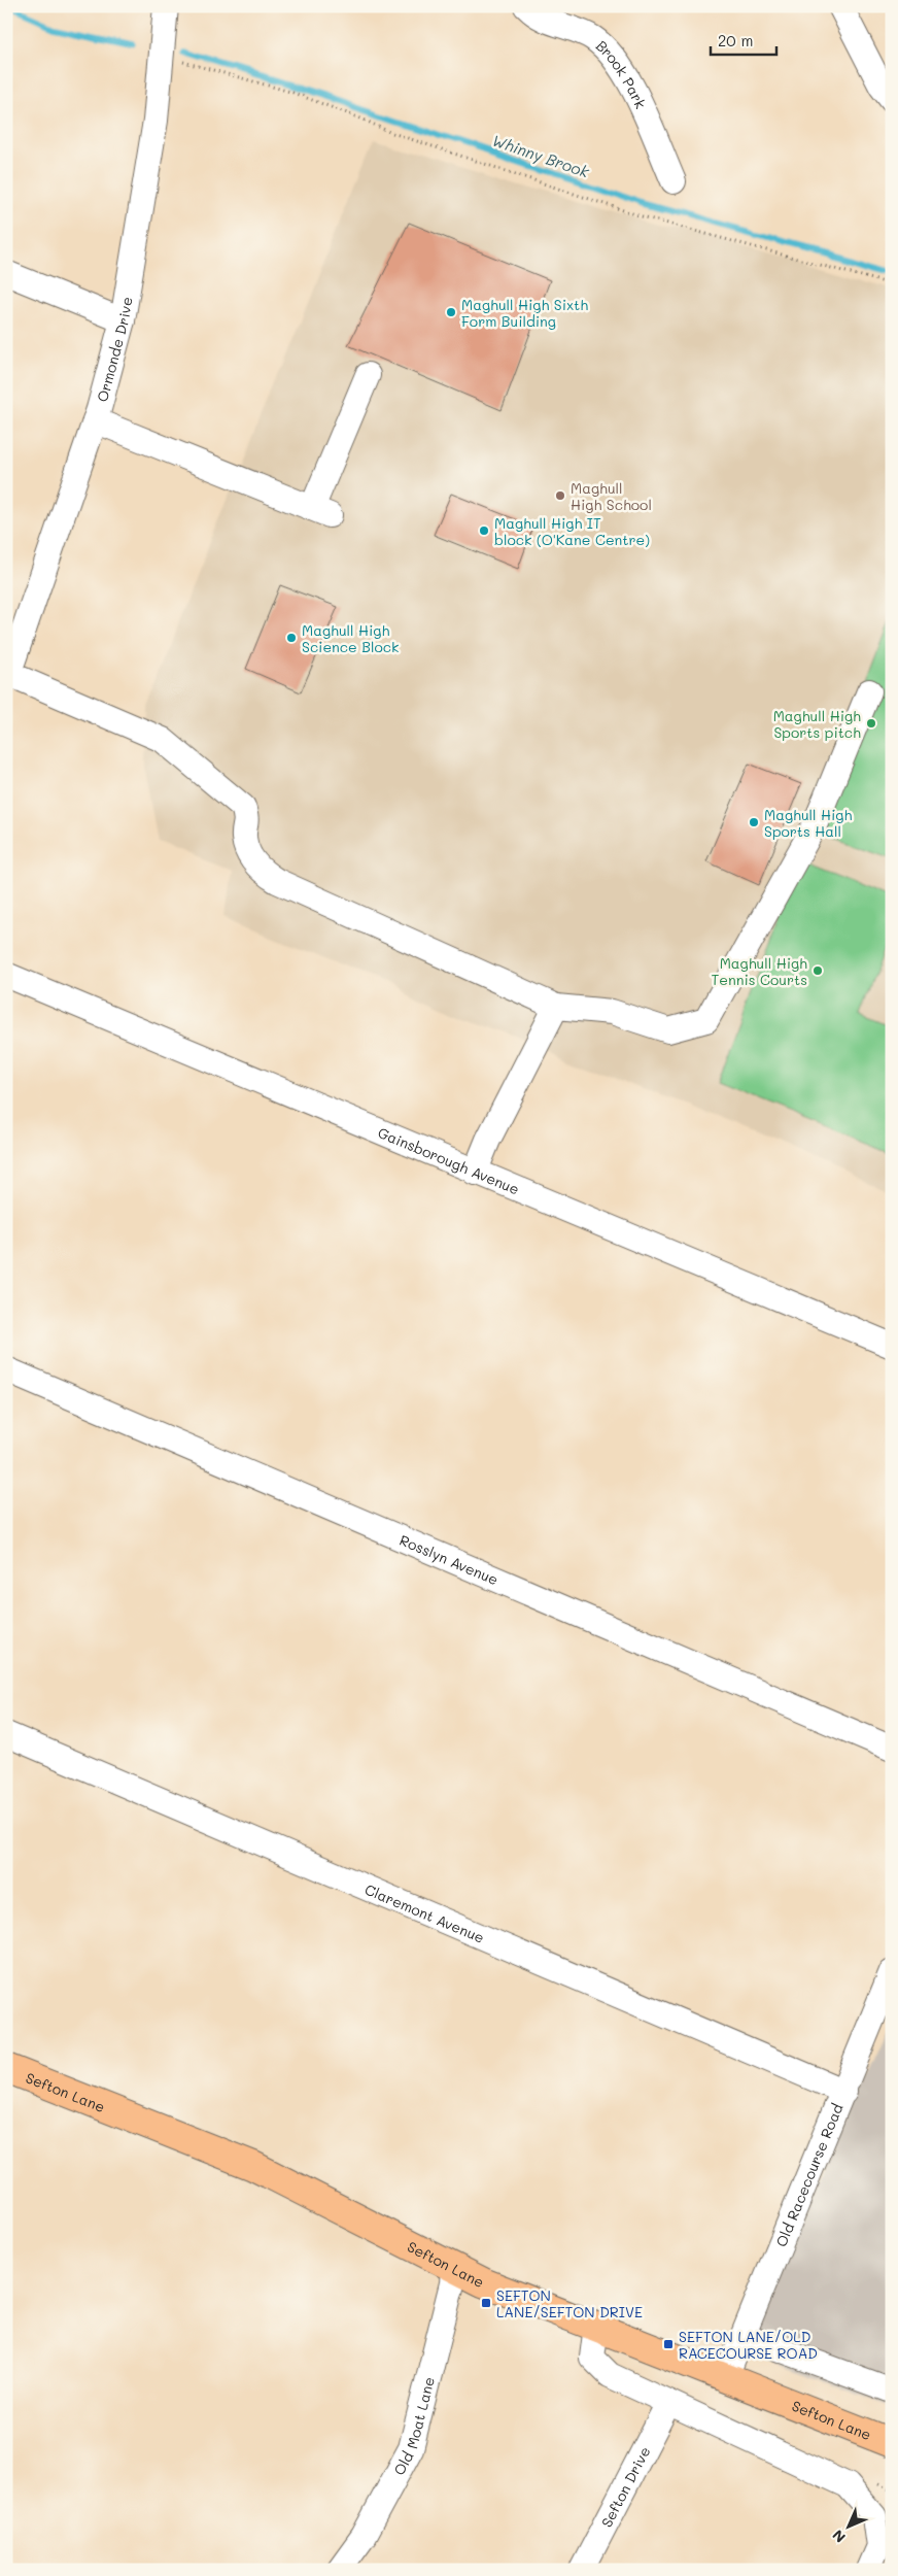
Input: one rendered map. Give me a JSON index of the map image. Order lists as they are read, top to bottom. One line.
{"streets":{"main road":["Sefton Lane"],"street":["Brook Park","Ormonde Drive","Gainsborough Avenue","Rosslyn Avenue","Claremont Avenue","Old Racecourse Road","Old Moat Lane","Sefton Drive"]},"crossings":[["Claremont Avenue","Old Racecourse Road"],["Sefton Lane","Old Racecourse Road"],["Sefton Lane","Old Moat Lane"]],"water":["Whinny Brook"],"places":{"other":["Maghull High Sixth Form Building","Maghull High School","Maghull High IT block (O'Kane Centre)","Maghull High Science Block","Maghull High Sports pitch","Maghull High Sports Hall","Maghull High Tennis Courts"],"transit":["SEFTON LANE/SEFTON DRIVE","SEFTON LANE/OLD RACECOURSE ROAD"]},"scale_bar":"20 m","north":"bottom left"}
